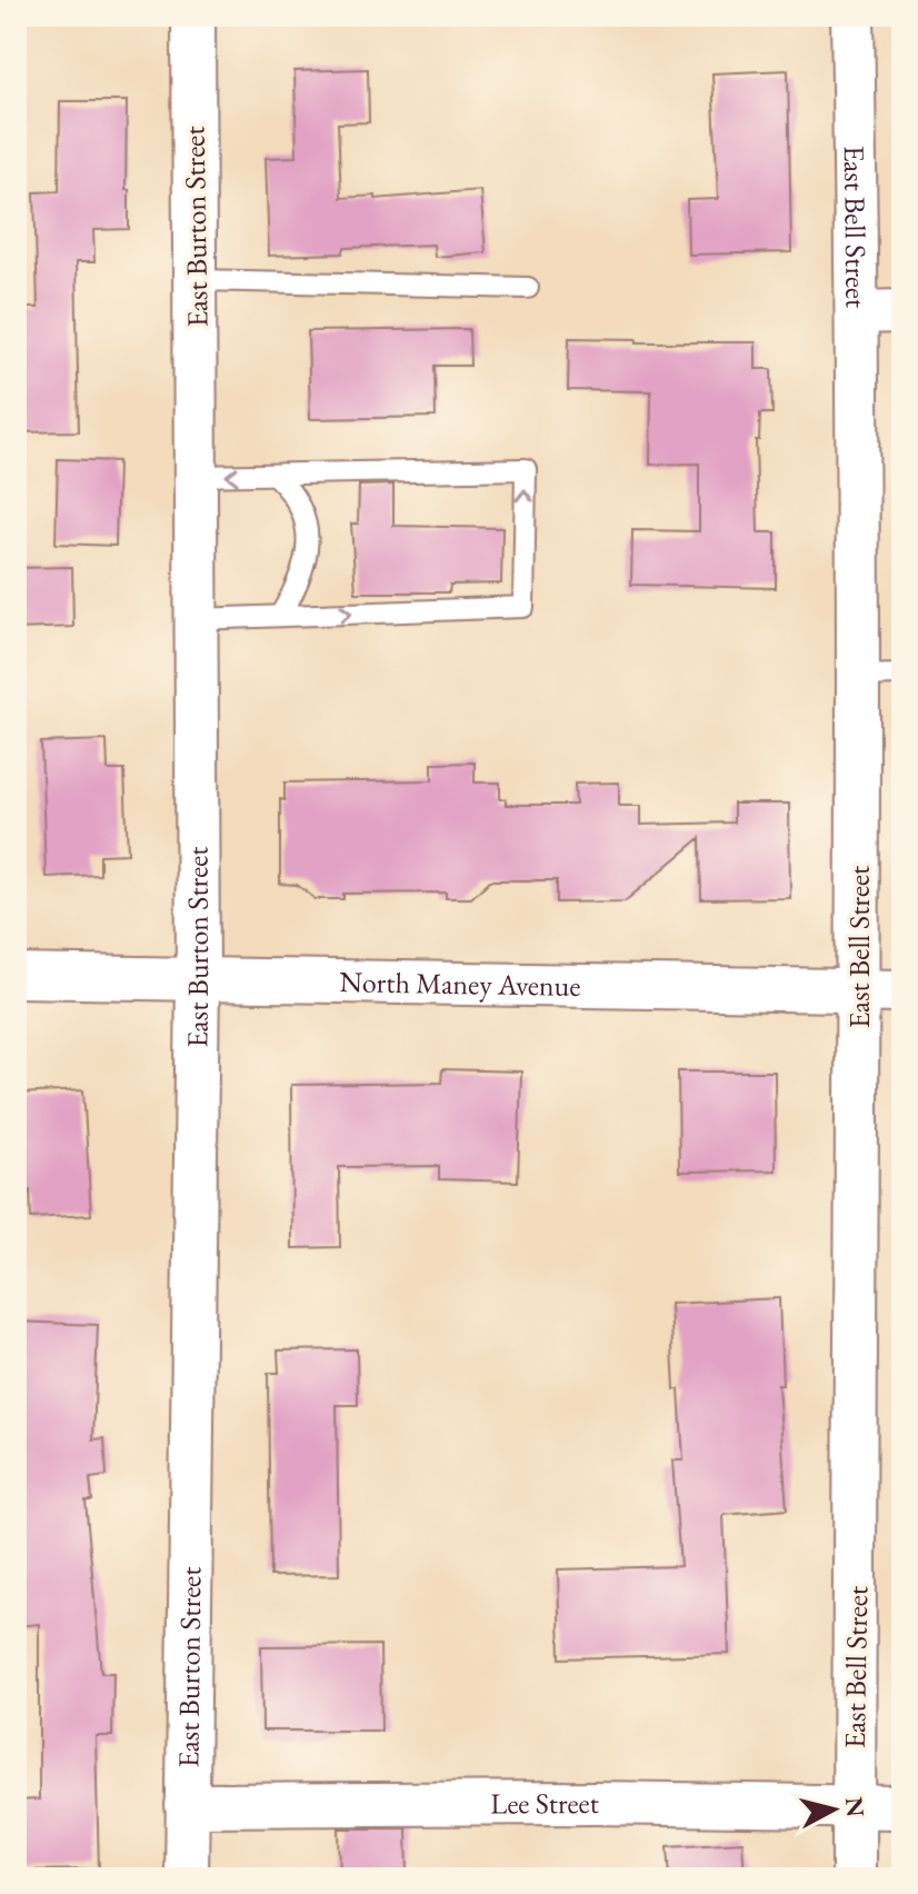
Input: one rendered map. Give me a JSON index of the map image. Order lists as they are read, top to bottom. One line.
{"streets":{"street":["East Burton Street","East Bell Street","North Maney Avenue","Lee Street"]},"crossings":[["East Burton Street","North Maney Avenue"],["East Burton Street","Lee Street"],["East Bell Street","North Maney Avenue"],["East Bell Street","Lee Street"]],"north":"right"}
